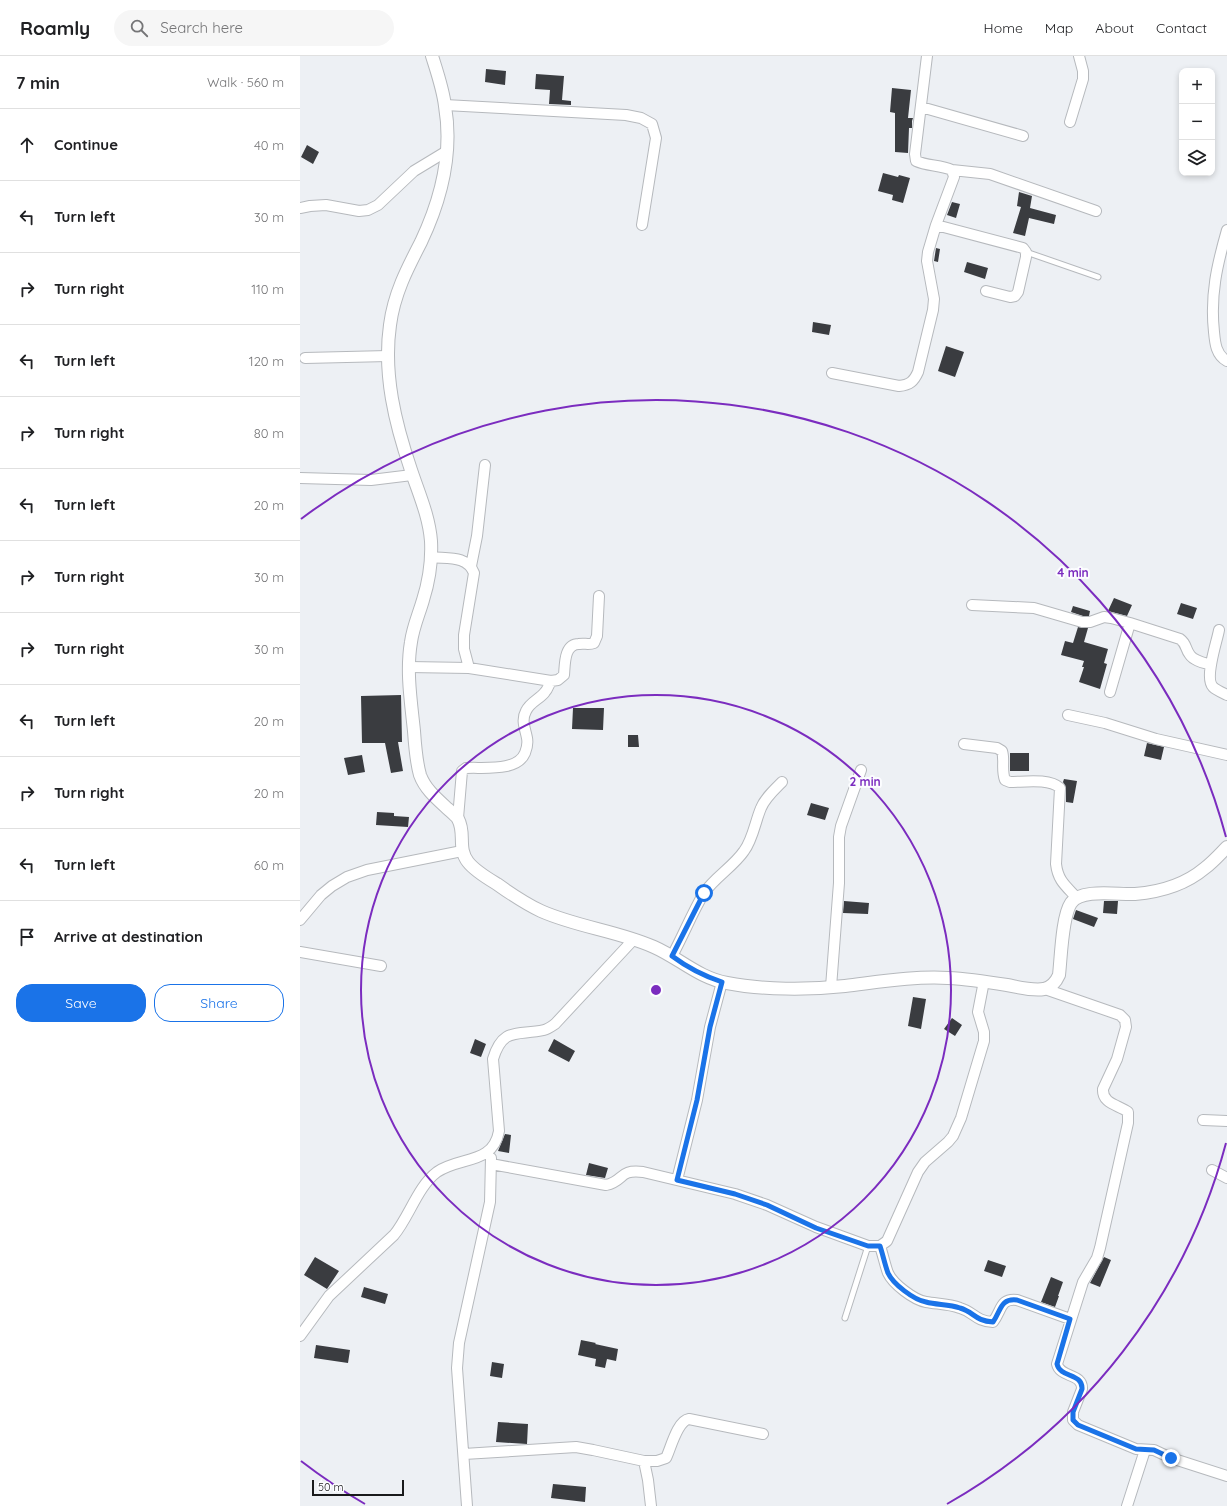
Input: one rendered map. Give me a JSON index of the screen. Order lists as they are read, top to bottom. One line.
{"scale_bar":"50 m","page":{"header":"Roamly","search":"Search here","nav":["Home","Map","About","Contact"],"heading":["7 min","Walk · 560 m"],"map_buttons":["+","−"],"list":[["Continue","40 m"],["Turn left","30 m"],["Turn right","110 m"],["Turn left","120 m"],["Turn right","80 m"],["Turn left","20 m"],["Turn right","30 m"],["Turn right","30 m"],["Turn left","20 m"],["Turn right","20 m"],["Turn left","60 m"],"Arrive at destination"],"buttons":["Save","Share"],"scale":"50 m"},"rings":["4 min","2 min"]}
